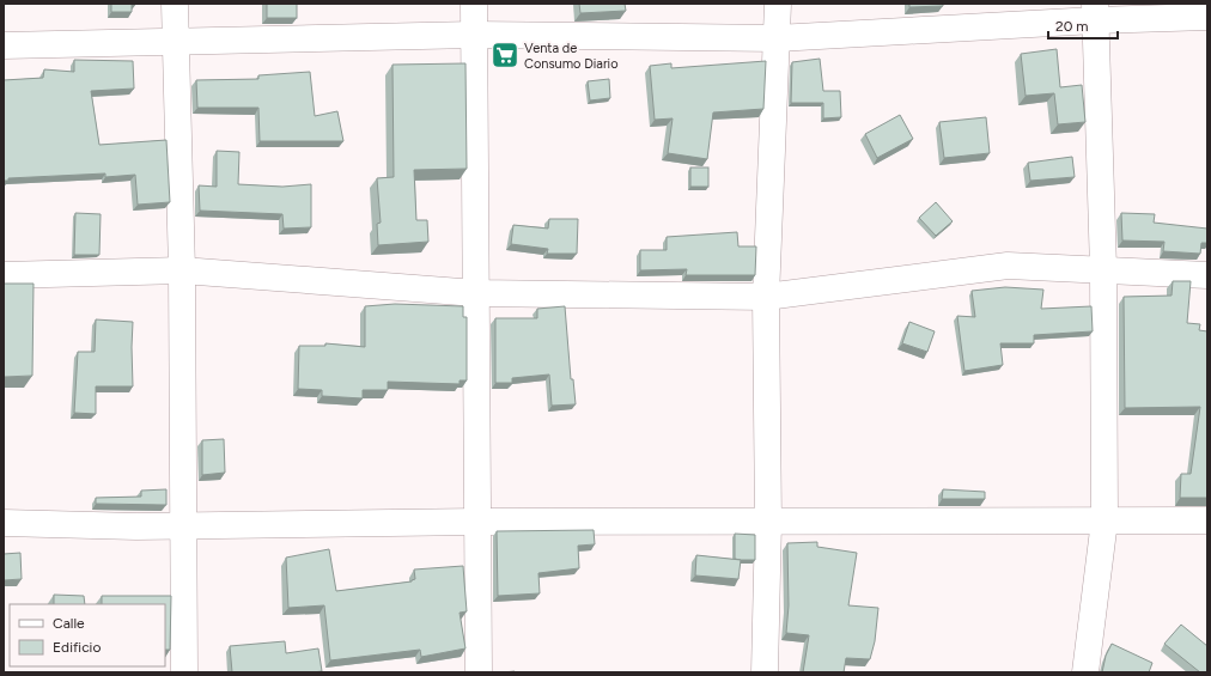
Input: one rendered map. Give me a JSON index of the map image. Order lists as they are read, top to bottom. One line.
{"places":{"supermarket":["Venta de Consumo Diario"]},"legend":["Calle","Edificio"],"scale_bar":"20 m"}
